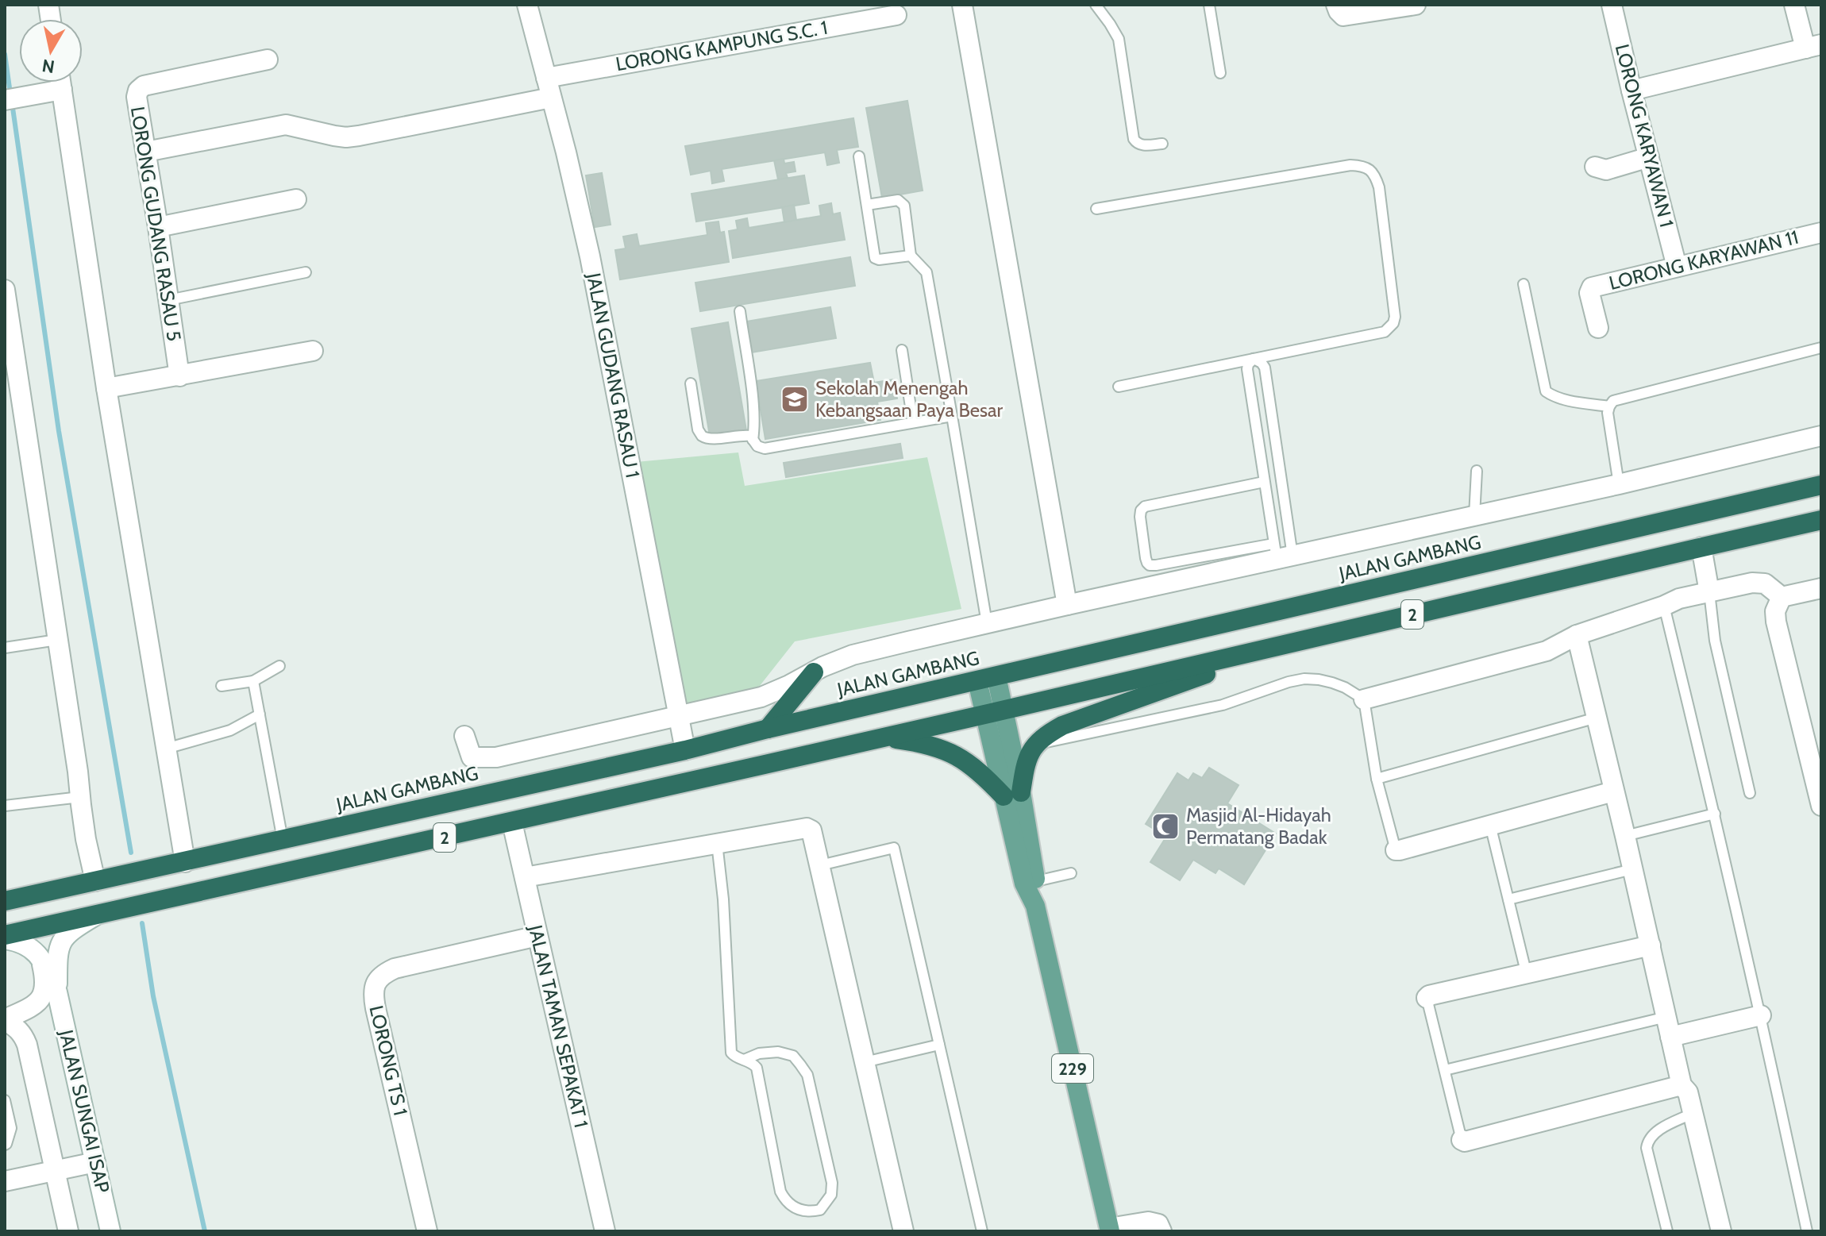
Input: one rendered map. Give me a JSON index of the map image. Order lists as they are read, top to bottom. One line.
{"streets":{"highway":["JALAN GAMBANG","2"],"main road":["229"],"street":["LORONG KAMPUNG S.C. 1","LORONG KARYAWAN 1","LORONG GUDANG RASAU 5","LORONG KARYAWAN 11","JALAN GUDANG RASAU 1","JALAN TAMAN SEPAKAT 1","LORONG TS 1","JALAN SUNGAI ISAP"]},"crossings":[["LORONG KAMPUNG S.C. 1","JALAN GUDANG RASAU 1"],["LORONG KARYAWAN 1","LORONG KARYAWAN 11"],["JALAN GUDANG RASAU 1","JALAN GAMBANG"],["JALAN GAMBANG","229"],["2","JALAN TAMAN SEPAKAT 1"],["2","229"],["JALAN TAMAN SEPAKAT 1","LORONG TS 1"]],"places":{"school or university":["Sekolah Menengah Kebangsaan Paya Besar"],"mosque":["Masjid Al-Hidayah Permatang Badak"]},"north":"bottom"}
